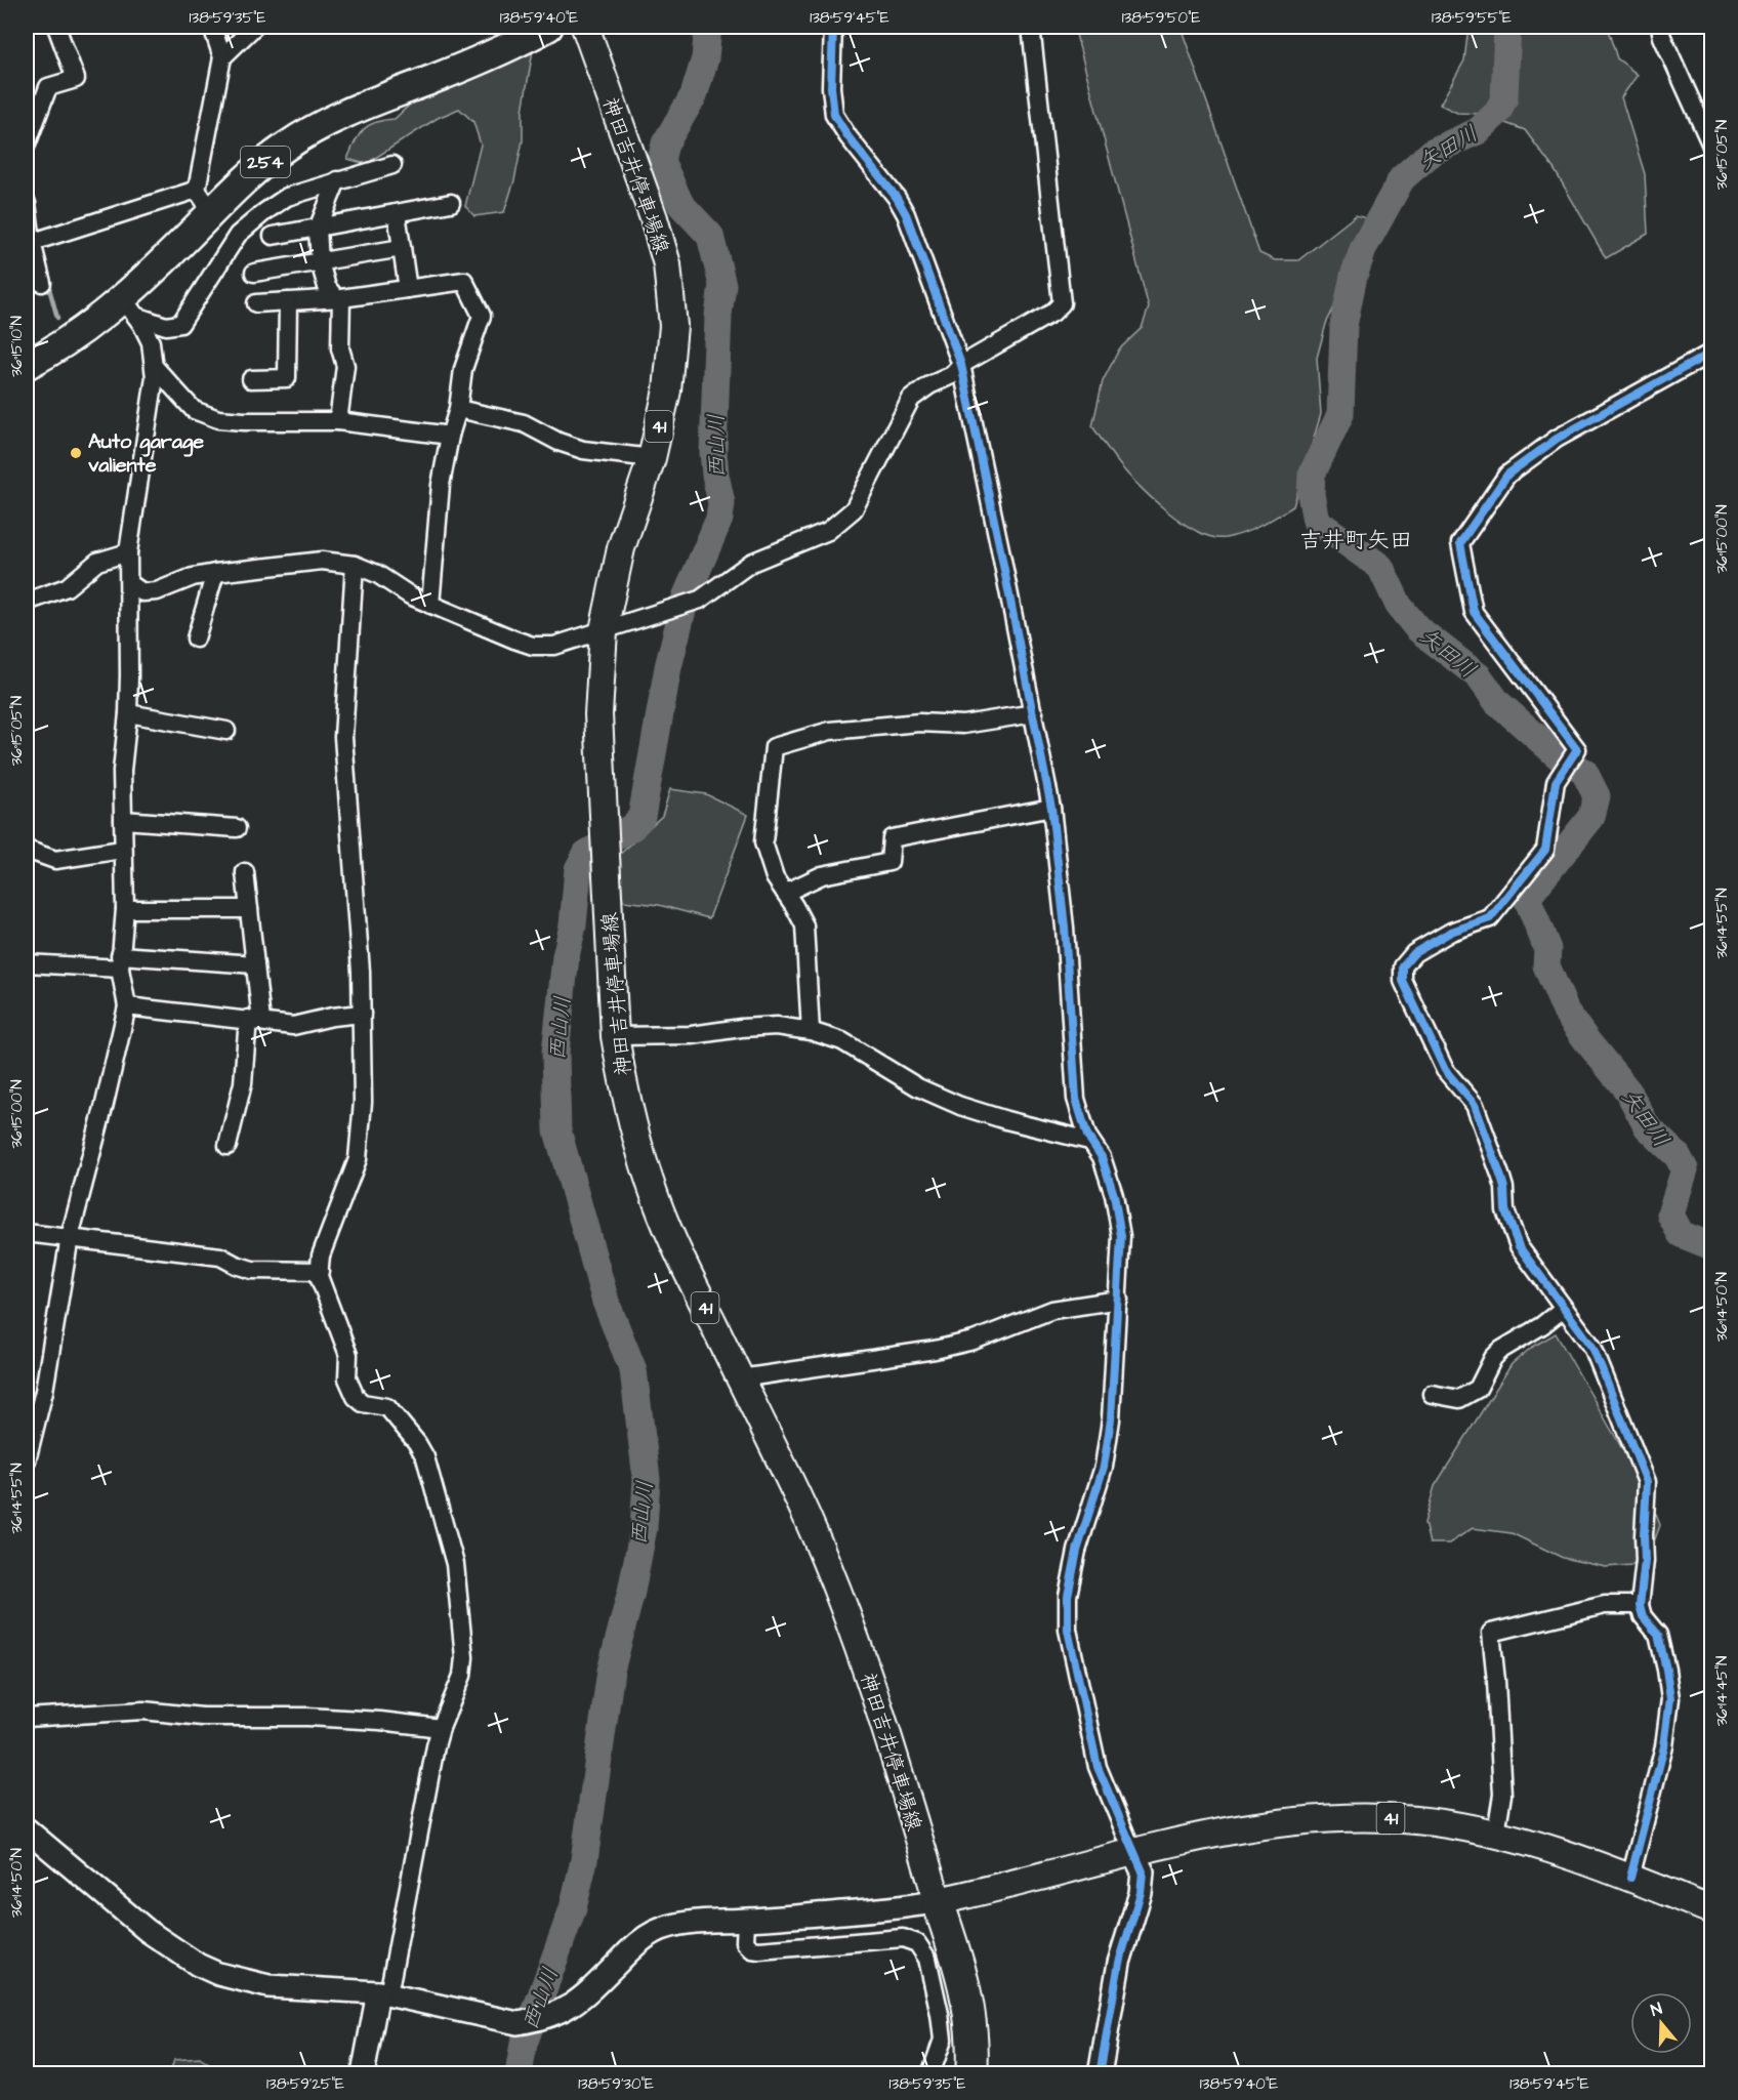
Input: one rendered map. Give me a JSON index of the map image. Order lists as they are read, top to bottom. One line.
{"streets":{"highway":["254"],"main road":["神田吉井停車場線","41"]},"crossings":[["神田吉井停車場線","41"]],"districts":["吉井町矢田"],"water":["矢田川","西山川"],"places":["Auto garage valiente"],"north":"top","coordinates":["138°59'35\"E","138°59'40\"E","138°59'45\"E","138°59'50\"E","138°59'55\"E","36°15'05\"N","36°15'10\"N","36°15'00\"N","36°14'55\"N","36°14'50\"N","36°14'45\"N","138°59'25\"E","138°59'30\"E"]}
